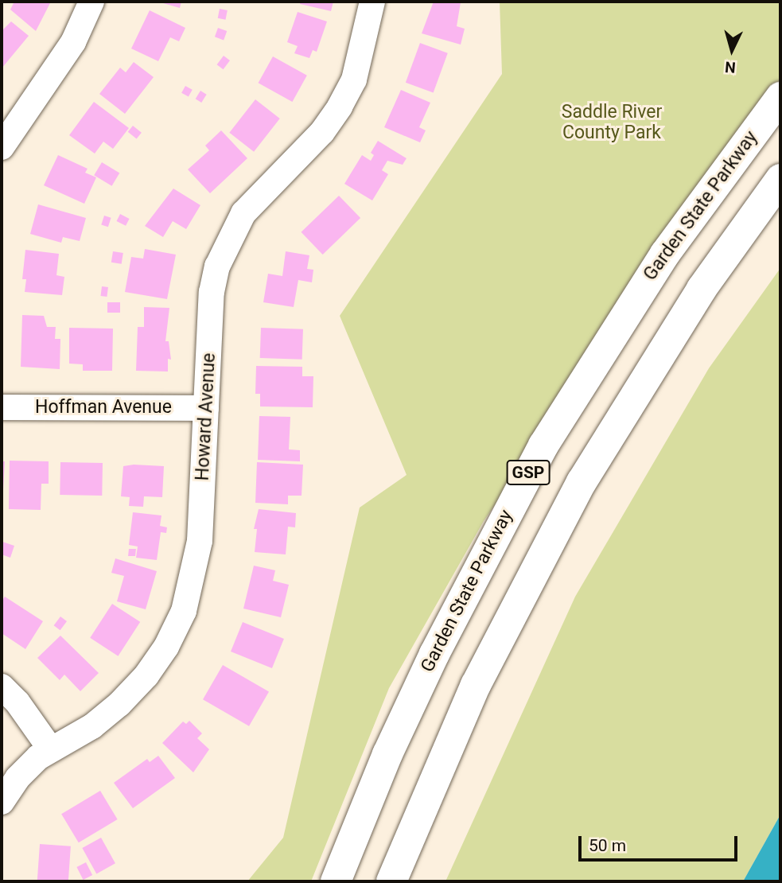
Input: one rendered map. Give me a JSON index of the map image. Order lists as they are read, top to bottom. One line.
{"streets":{"highway":["Garden State Parkway","GSP"],"street":["Hoffman Avenue","Howard Avenue"]},"crossings":[["Hoffman Avenue","Howard Avenue"]],"parks":["Saddle River County Park"],"scale_bar":"50 m","north":"bottom"}
